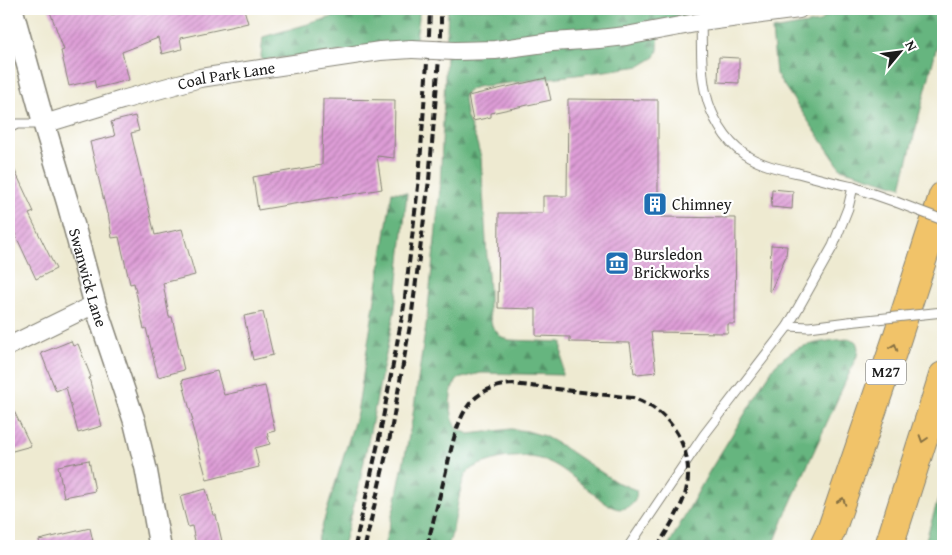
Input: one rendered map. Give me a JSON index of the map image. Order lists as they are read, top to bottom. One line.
{"streets":{"highway":["M27"],"street":["Coal Park Lane","Swanwick Lane"]},"crossings":[["Coal Park Lane","Swanwick Lane"]],"places":{"building":["Chimney"],"museum":["Bursledon Brickworks"]},"north":"top right"}
